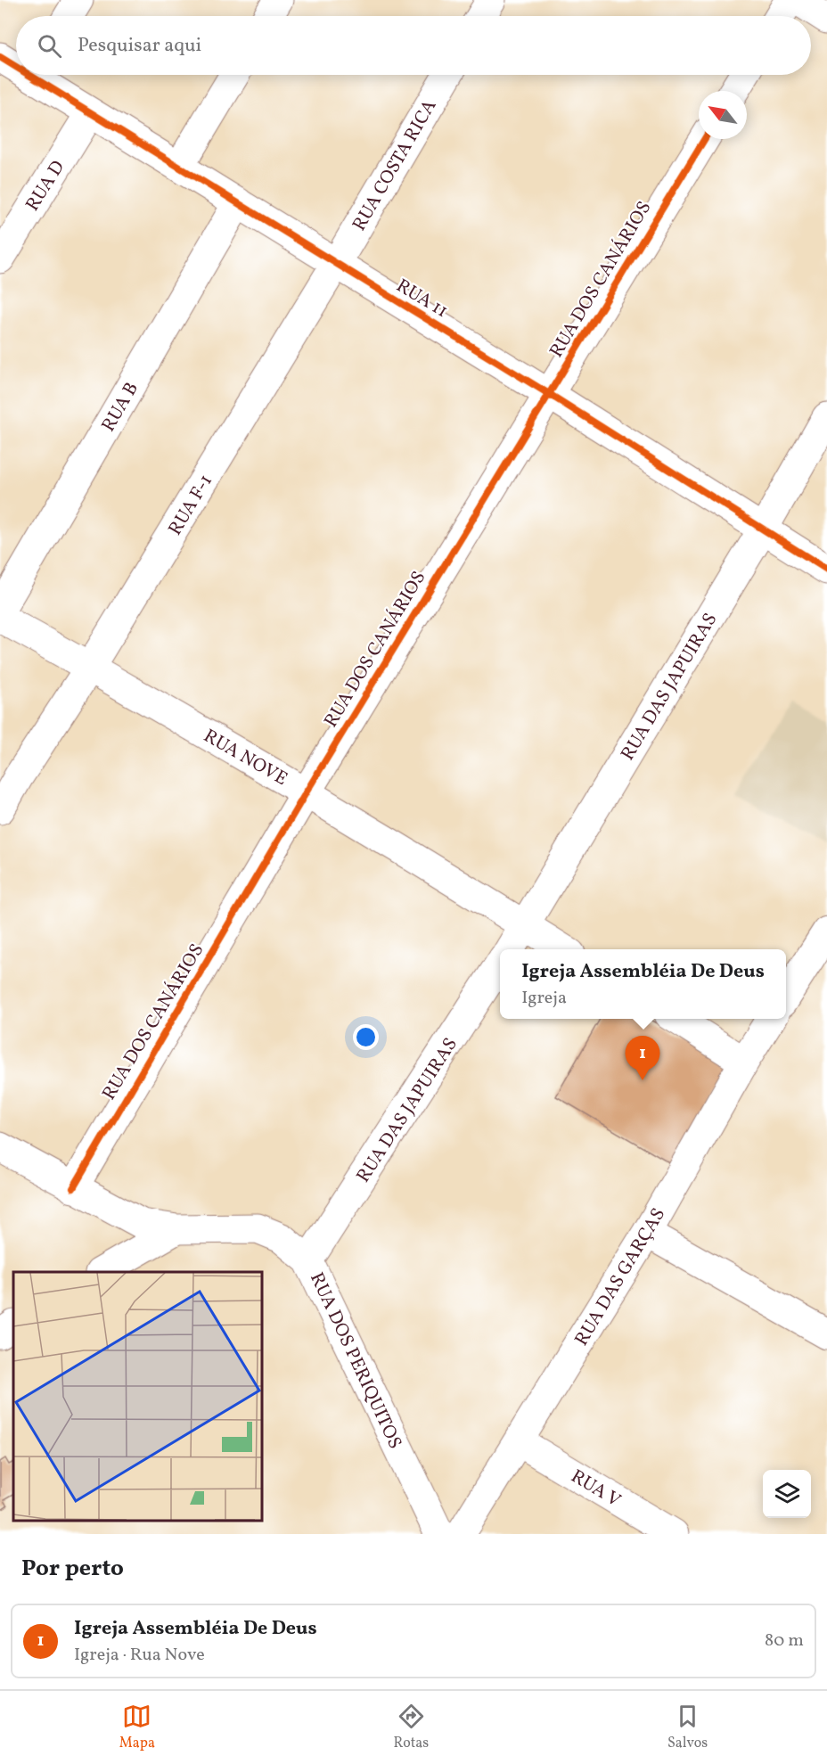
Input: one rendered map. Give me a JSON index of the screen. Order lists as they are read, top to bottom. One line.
{"streets":{"street":["RUA COSTA RICA","RUA D","RUA DOS CANÁRIOS","RUA 11","RUA B","RUA F-1","RUA DAS JAPUIRAS","RUA NOVE","RUA DAS GARÇAS","RUA DOS PERIQUITOS","RUA V"]},"crossings":[["RUA COSTA RICA","RUA 11"],["RUA COSTA RICA","RUA F-1"],["RUA D","RUA 11"],["RUA DOS CANÁRIOS","RUA 11"],["RUA DOS CANÁRIOS","RUA NOVE"],["RUA DOS CANÁRIOS","RUA DOS PERIQUITOS"],["RUA 11","RUA B"],["RUA 11","RUA F-1"],["RUA 11","RUA DAS JAPUIRAS"],["RUA F-1","RUA NOVE"],["RUA DAS JAPUIRAS","RUA NOVE"],["RUA DAS JAPUIRAS","RUA DOS PERIQUITOS"],["RUA DAS GARÇAS","RUA V"]],"north":"top left","page":{"search":"Pesquisar aqui","popup":["Igreja Assembléia De Deus","Igreja"],"pins":"1","heading":"Por perto","list":[{"mark":"1","name":"Igreja Assembléia De Deus","note":"Igreja · Rua Nove","value":"80 m"}],"nav":["Mapa","Rotas","Salvos"]}}
